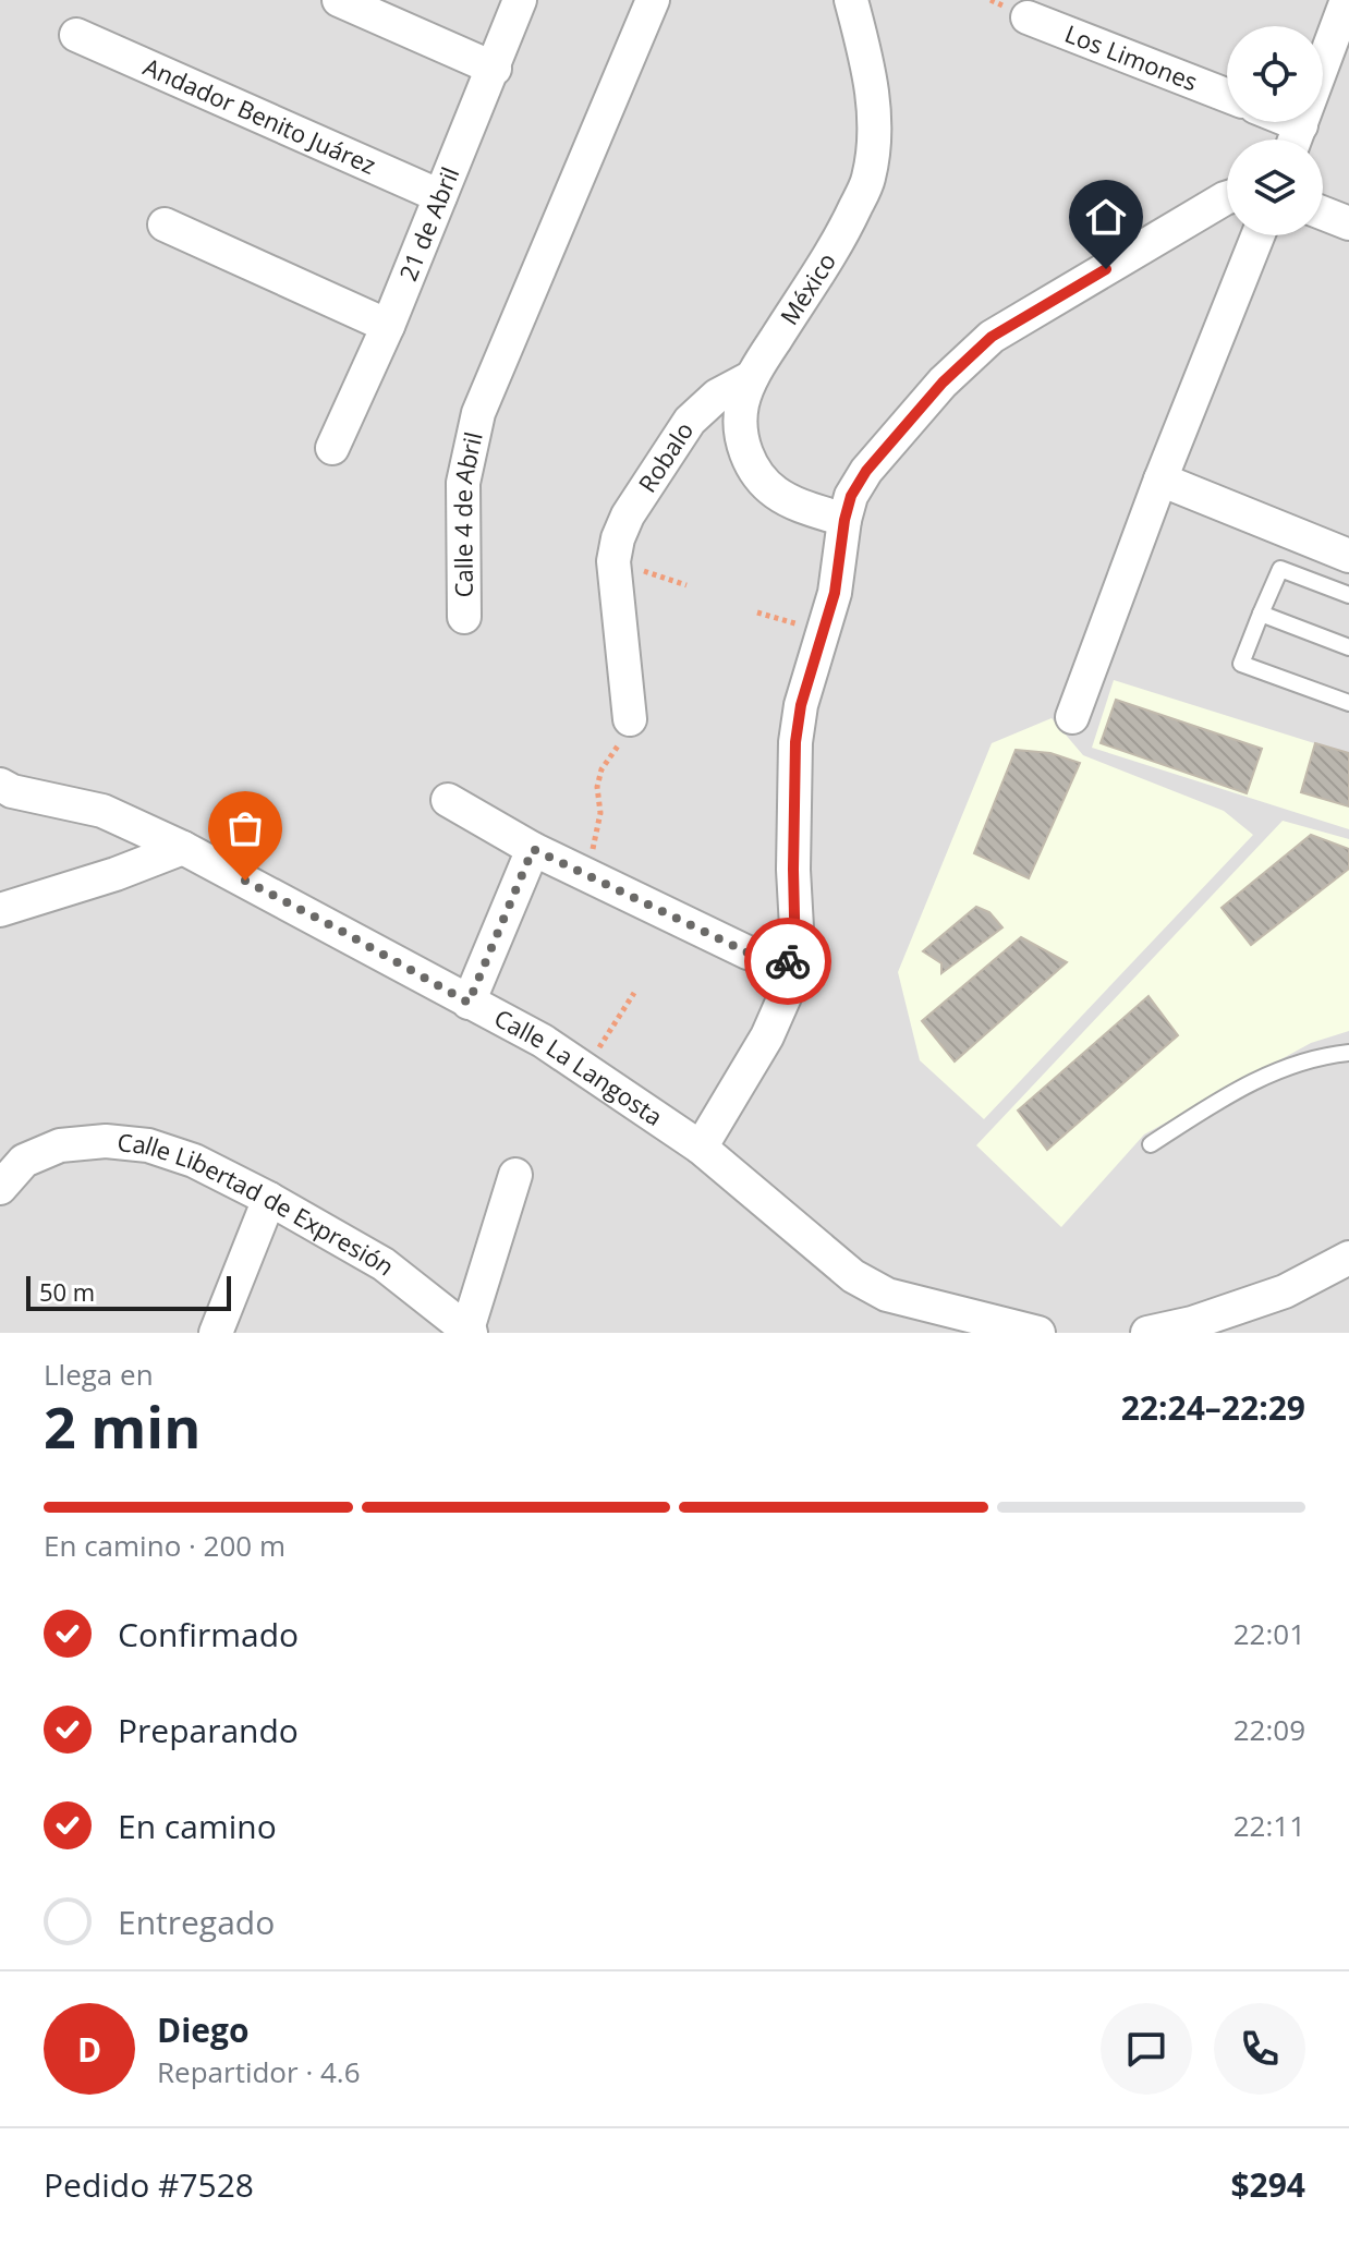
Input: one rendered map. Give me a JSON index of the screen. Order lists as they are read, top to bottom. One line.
{"streets":{"street":["Los Limones","Andador Benito Juárez","21 de Abril","México","Robalo","Calle 4 de Abril","Calle La Langosta","Calle Libertad de Expresión"]},"crossings":[["Andador Benito Juárez","21 de Abril"],["México","Robalo"]],"scale_bar":"50 m","page":{"scale":"50 m","heading":["2 min","Llega en","22:24–22:29"],"panel":["Diego","Repartidor · 4.6","Pedido #7528","$294"],"bar":"En camino · 200 m","list":[["Confirmado","22:01"],["Preparando","22:09"],["En camino","22:11"],"Entregado"],"round":"D"}}
